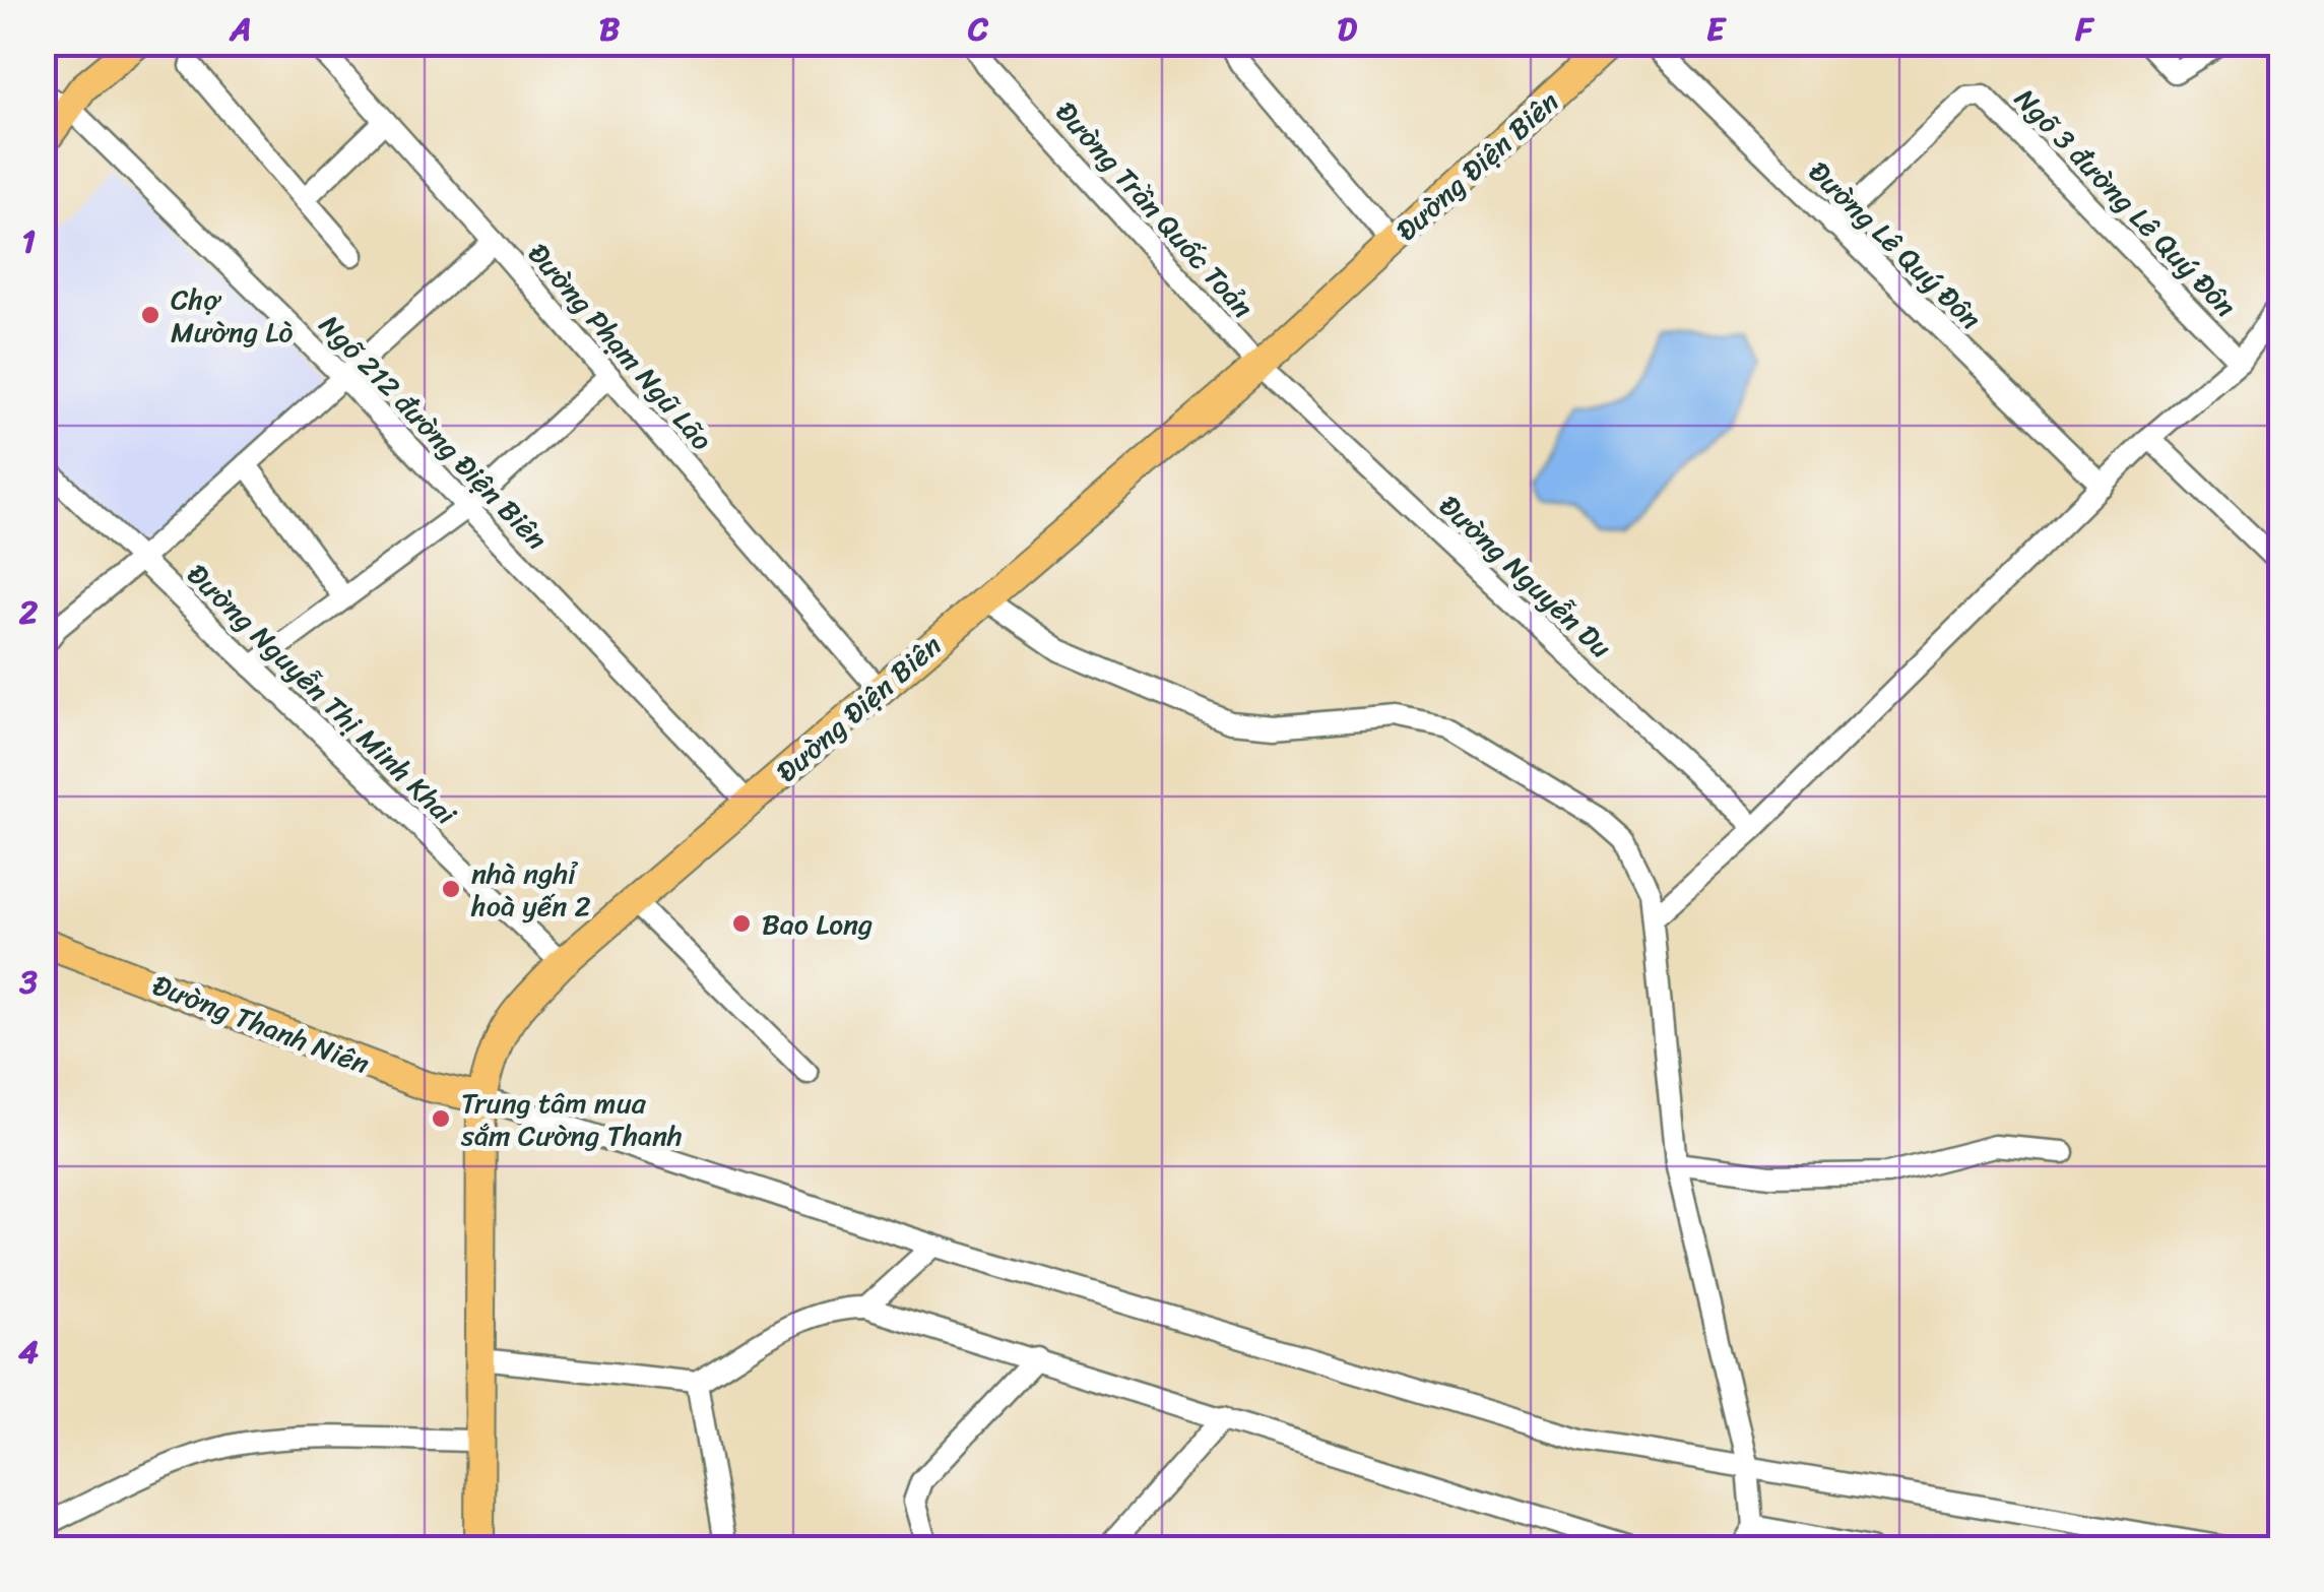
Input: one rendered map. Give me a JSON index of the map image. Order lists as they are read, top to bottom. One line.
{"streets":{"main road":["Đường Điện Biên","Đường Thanh Niên"],"street":["Ngõ 3 đường Lê Quý Đôn","Đường Trần Quốc Toản","Đường Lê Quý Đôn","Đường Phạm Ngũ Lão","Ngõ 212 đường Điện Biên","Đường Nguyễn Du","Đường Nguyễn Thị Minh Khai"]},"crossings":[["Đường Điện Biên","Đường Trần Quốc Toản"],["Đường Điện Biên","Đường Phạm Ngũ Lão"],["Đường Điện Biên","Ngõ 212 đường Điện Biên"],["Đường Điện Biên","Đường Nguyễn Du"],["Đường Điện Biên","Đường Nguyễn Thị Minh Khai"],["Đường Điện Biên","Đường Thanh Niên"],["Ngõ 3 đường Lê Quý Đôn","Đường Lê Quý Đôn"],["Đường Trần Quốc Toản","Đường Nguyễn Du"]],"places":["Chợ Mường Lò","nhà nghỉ hoà yến 2","Bao Long","Trung tâm mua sắm Cường Thanh"],"grid":{"columns":["A","B","C","D","E","F"],"rows":["1","2","3","4"]}}
